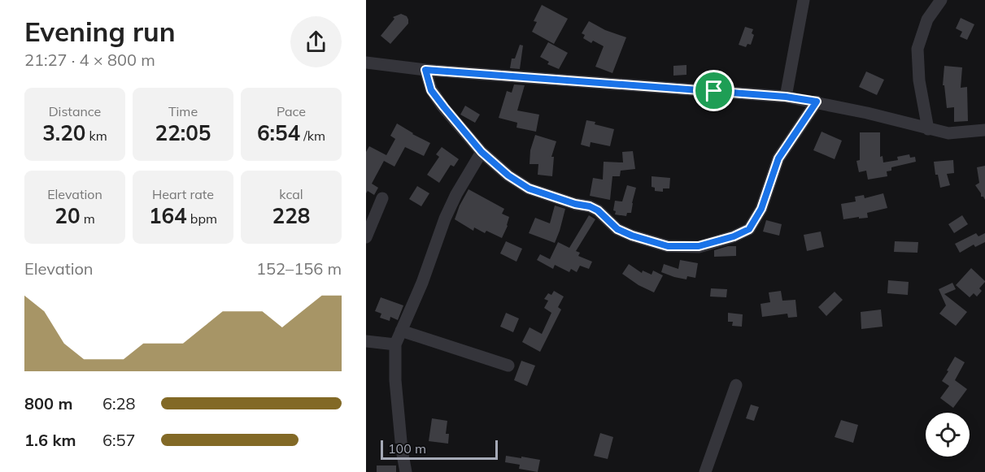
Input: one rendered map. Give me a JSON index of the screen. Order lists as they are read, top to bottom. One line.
{"scale_bar":"100 m","page":{"heading":["Evening run","21:27 · 4 × 800 m"],"stats":[["Distance","3.20 km"],["Time","22:05"],["Pace","6:54 /km"],["Elevation","20 m"],["Heart rate","164 bpm"],["kcal","228"]],"chart":["Elevation","152–156 m"],"list":[{"name":"800 m","note":"6:28"},{"name":"1.6 km","note":"6:57"}],"scale":"100 m"}}
